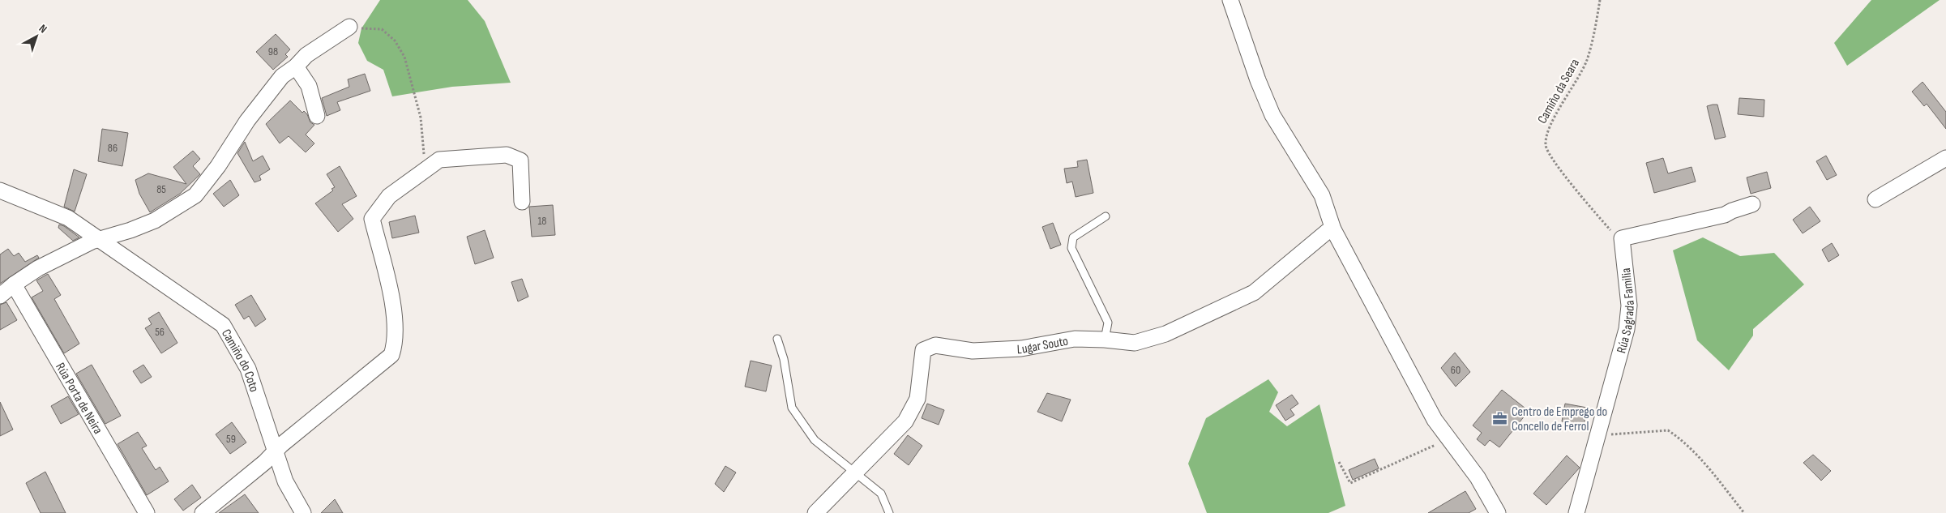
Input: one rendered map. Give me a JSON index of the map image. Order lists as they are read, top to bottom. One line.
{"streets":{"street":["Rúa Sagrada Familia","Lugar Souto","Camiño do Coto","Rúa Porta de Neira"],"path":["Camiño da Seara"]},"crossings":[["Camiño da Seara","Rúa Sagrada Familia"]],"places":{"office":["Centro de Emprego do Concello de Ferrol"]},"house_numbers":["98","86","85","18","56","60","59"],"north":"top right"}
